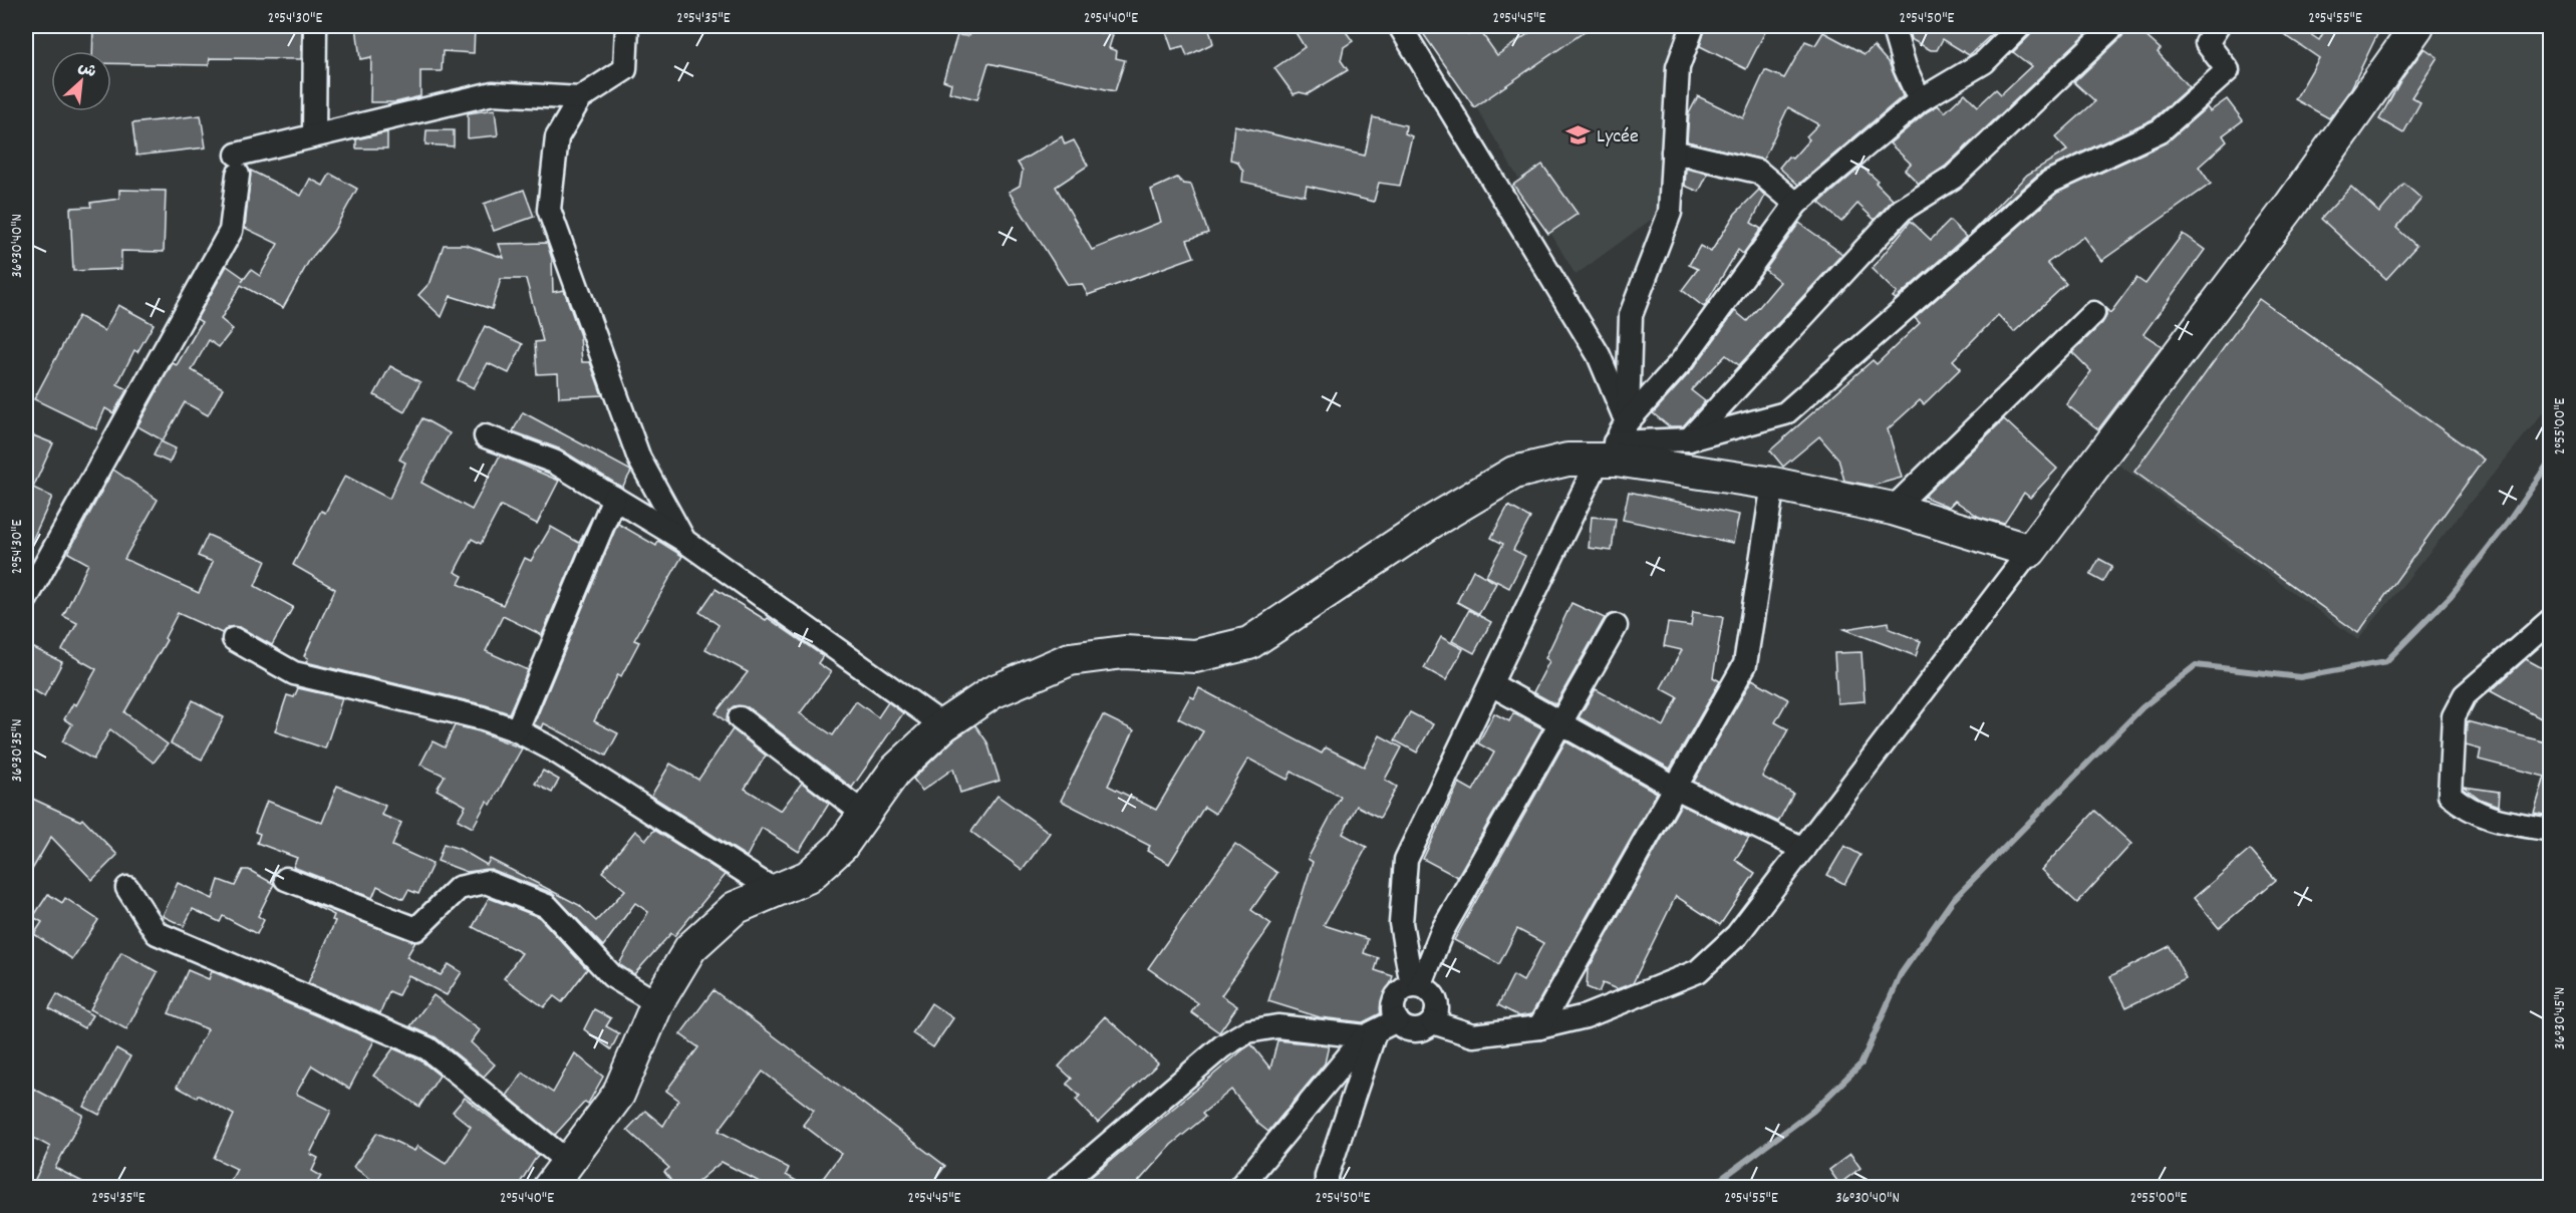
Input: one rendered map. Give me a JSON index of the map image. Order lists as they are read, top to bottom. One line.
{"places":{"school or university":["Lycée"]},"north":"top right","coordinates":["2°54'30\"E","2°54'35\"E","2°54'40\"E","2°54'45\"E","2°54'50\"E","2°54'55\"E","36°30'40\"N","2°55'00\"E","36°30'35\"N","36°30'45\"N"]}
